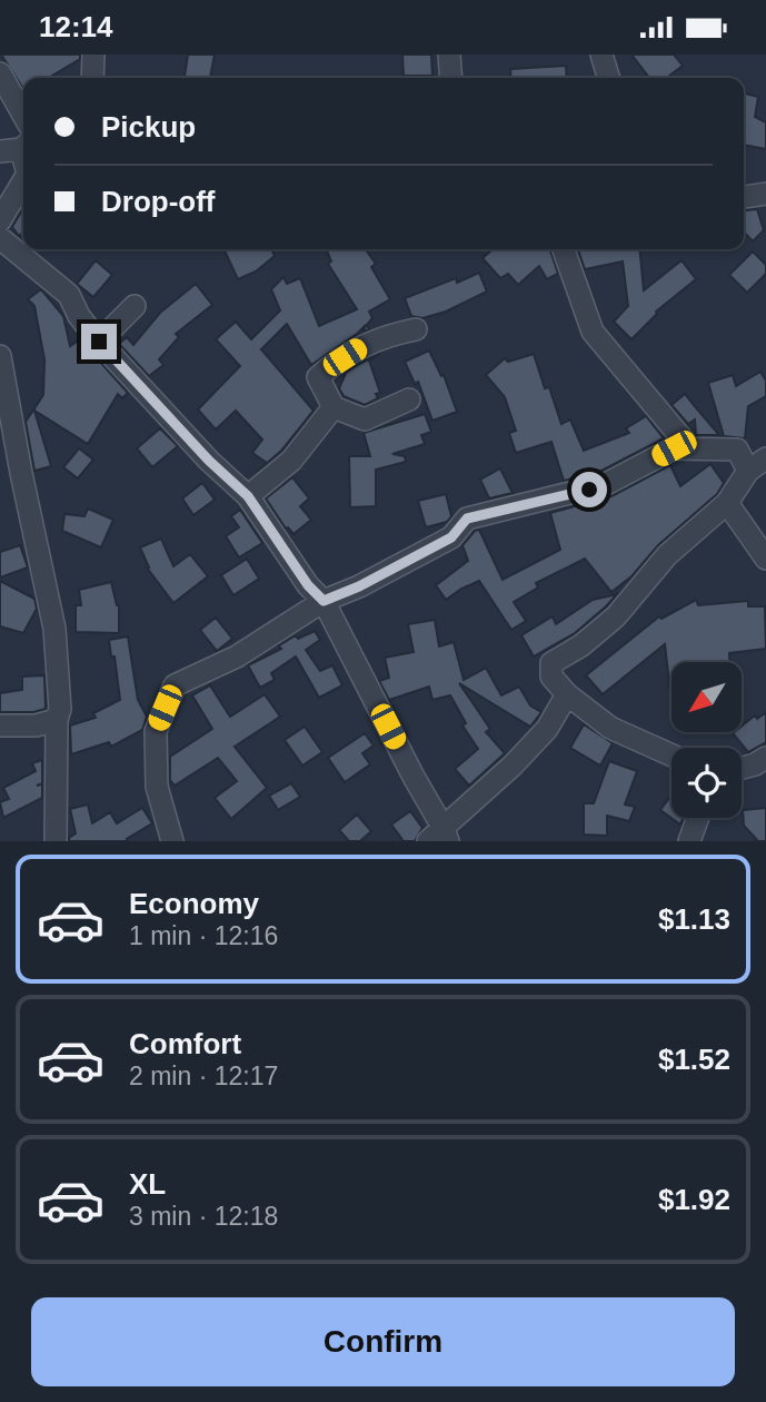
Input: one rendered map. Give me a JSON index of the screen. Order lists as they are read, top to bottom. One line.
{"north":"bottom left","page":{"status":"12:14","banner":["Pickup","Drop-off"],"list":[{"name":"Economy","note":"1 min · 12:16","value":"$1.13"},{"name":"Comfort","note":"2 min · 12:17","value":"$1.52"},{"name":"XL","note":"3 min · 12:18","value":"$1.92"}],"buttons":"Confirm"}}
